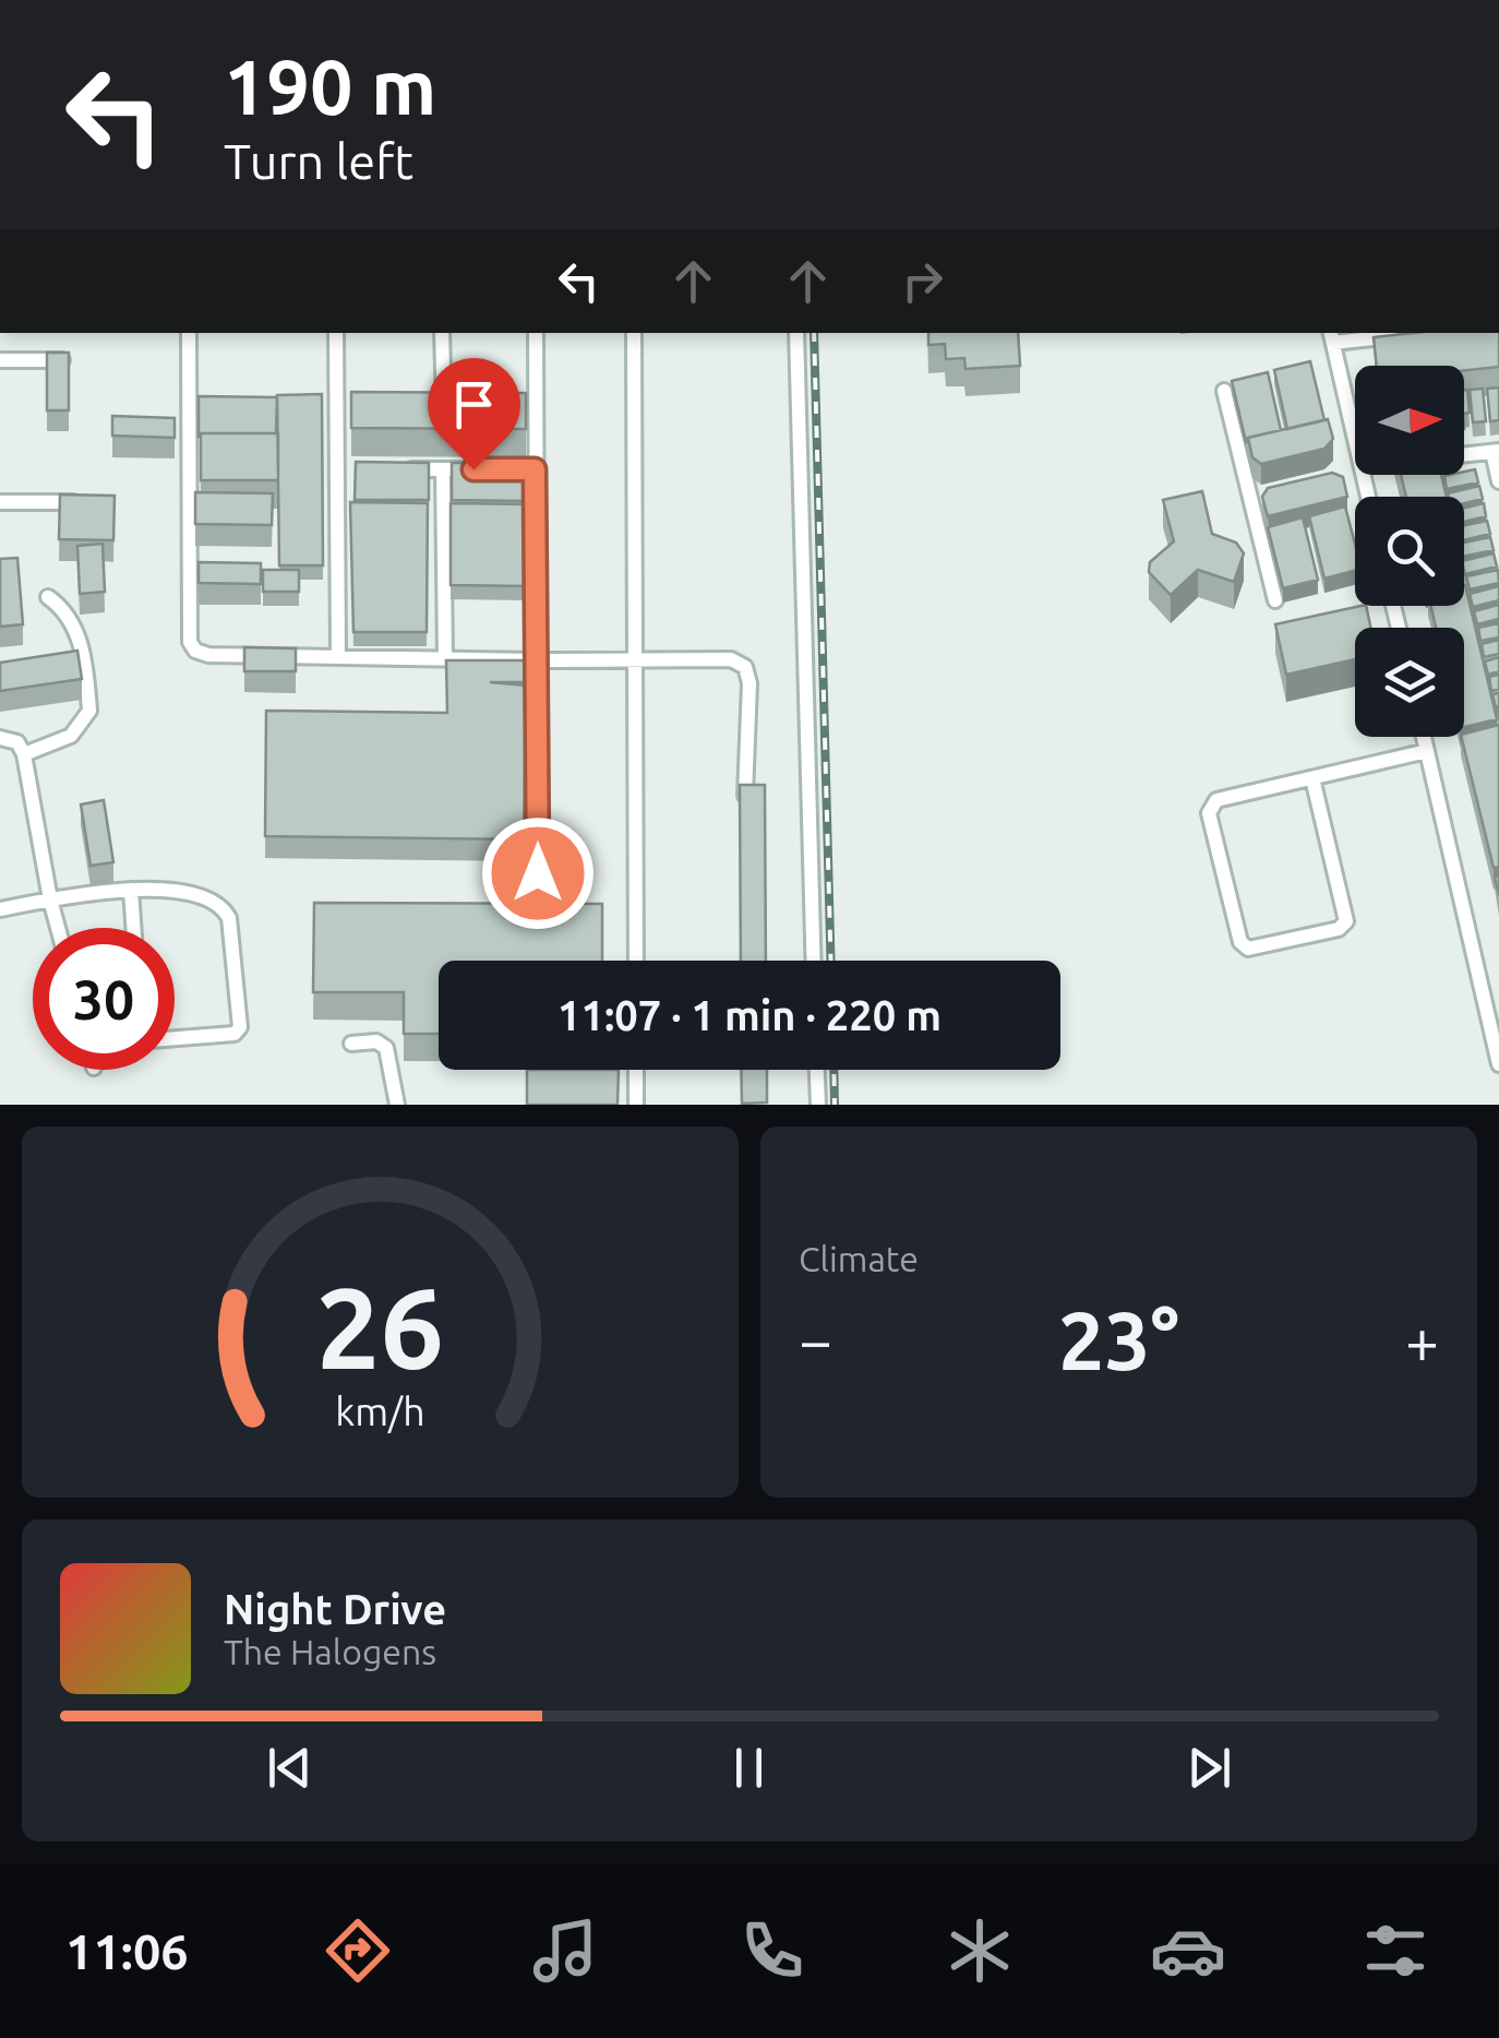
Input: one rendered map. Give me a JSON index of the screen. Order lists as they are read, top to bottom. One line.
{"north":"right","page":{"turn":["190 m","Turn left"],"limit":"30","trip":"11:07 · 1 min · 220 m","tile":"Climate","heat":["−","23°","+"],"song":["Night Drive","The Halogens"],"tabs":"11:06","gauge":["26","km/h"]}}
